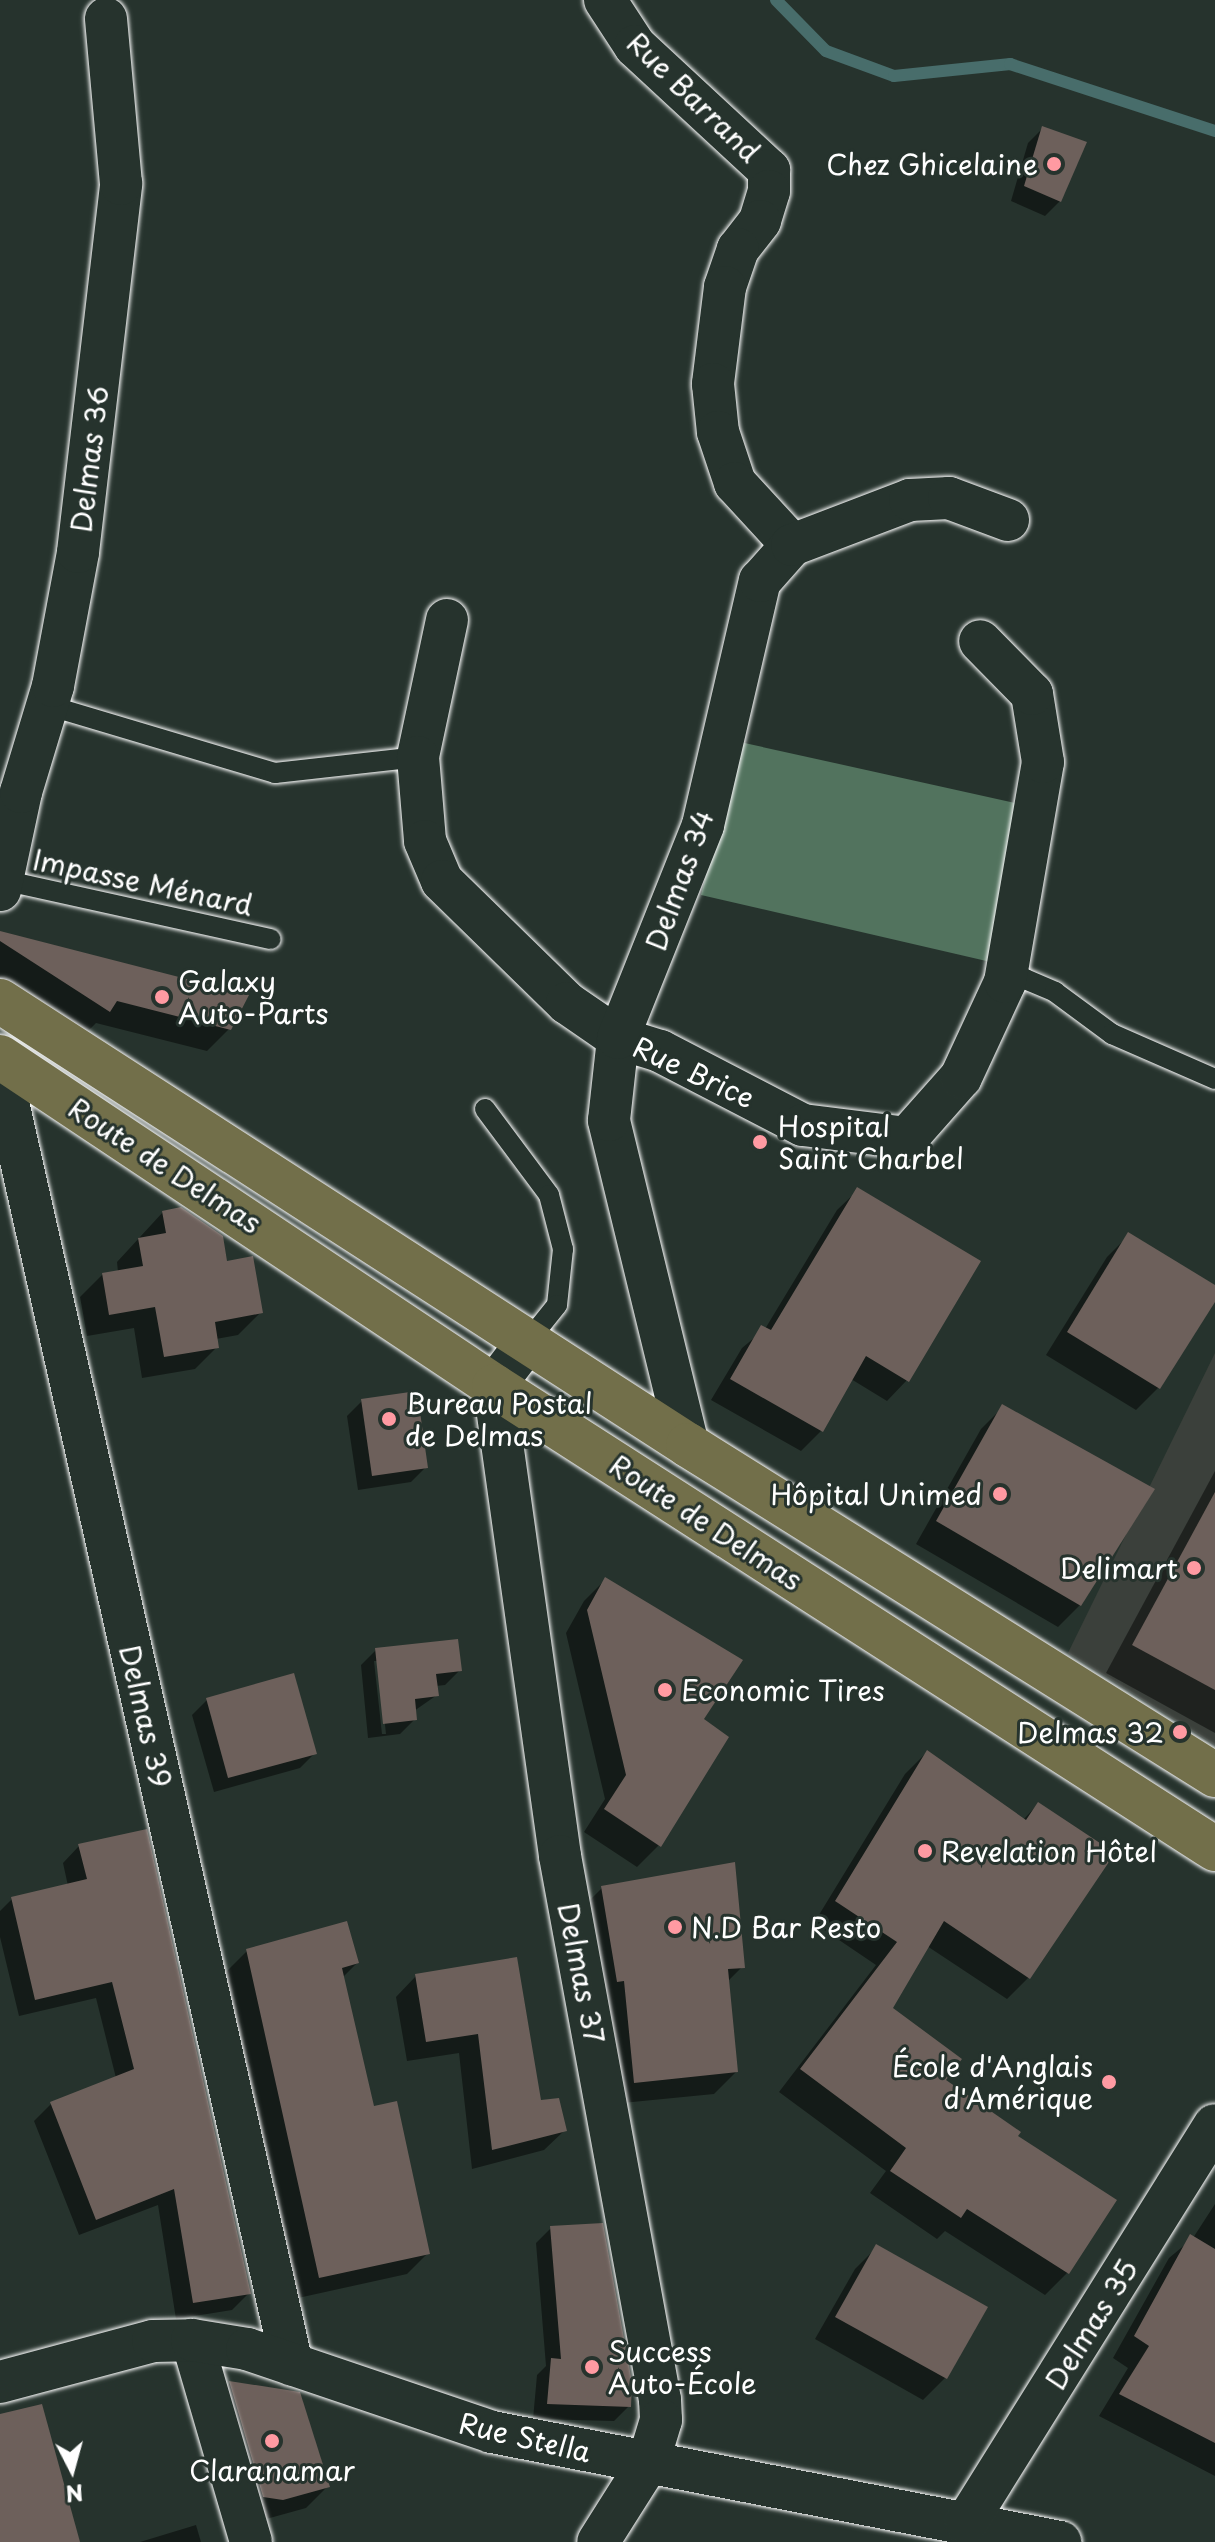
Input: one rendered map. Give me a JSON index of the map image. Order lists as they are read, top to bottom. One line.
{"streets":{"main road":["Route de Delmas"],"street":["Rue Barrand","Delmas 36","Delmas 34","Rue Brice","Delmas 39","Delmas 37","Delmas 35","Rue Stella"],"lane":["Impasse Ménard"]},"crossings":[["Rue Barrand","Delmas 34"],["Delmas 36","Impasse Ménard"],["Delmas 34","Rue Brice"],["Delmas 34","Route de Delmas"],["Route de Delmas","Delmas 37"],["Delmas 39","Rue Stella"],["Delmas 37","Rue Stella"],["Delmas 35","Rue Stella"]],"places":["Chez Ghicelaine","Galaxy Auto-Parts","Hospital Saint Charbel","Bureau Postal de Delmas","Hôpital Unimed","Delimart","Economic Tires","Delmas 32","Revelation Hôtel","N.D Bar Resto","École d'Anglais d'Amérique","Success Auto-École","Claranamar"],"north":"bottom"}
